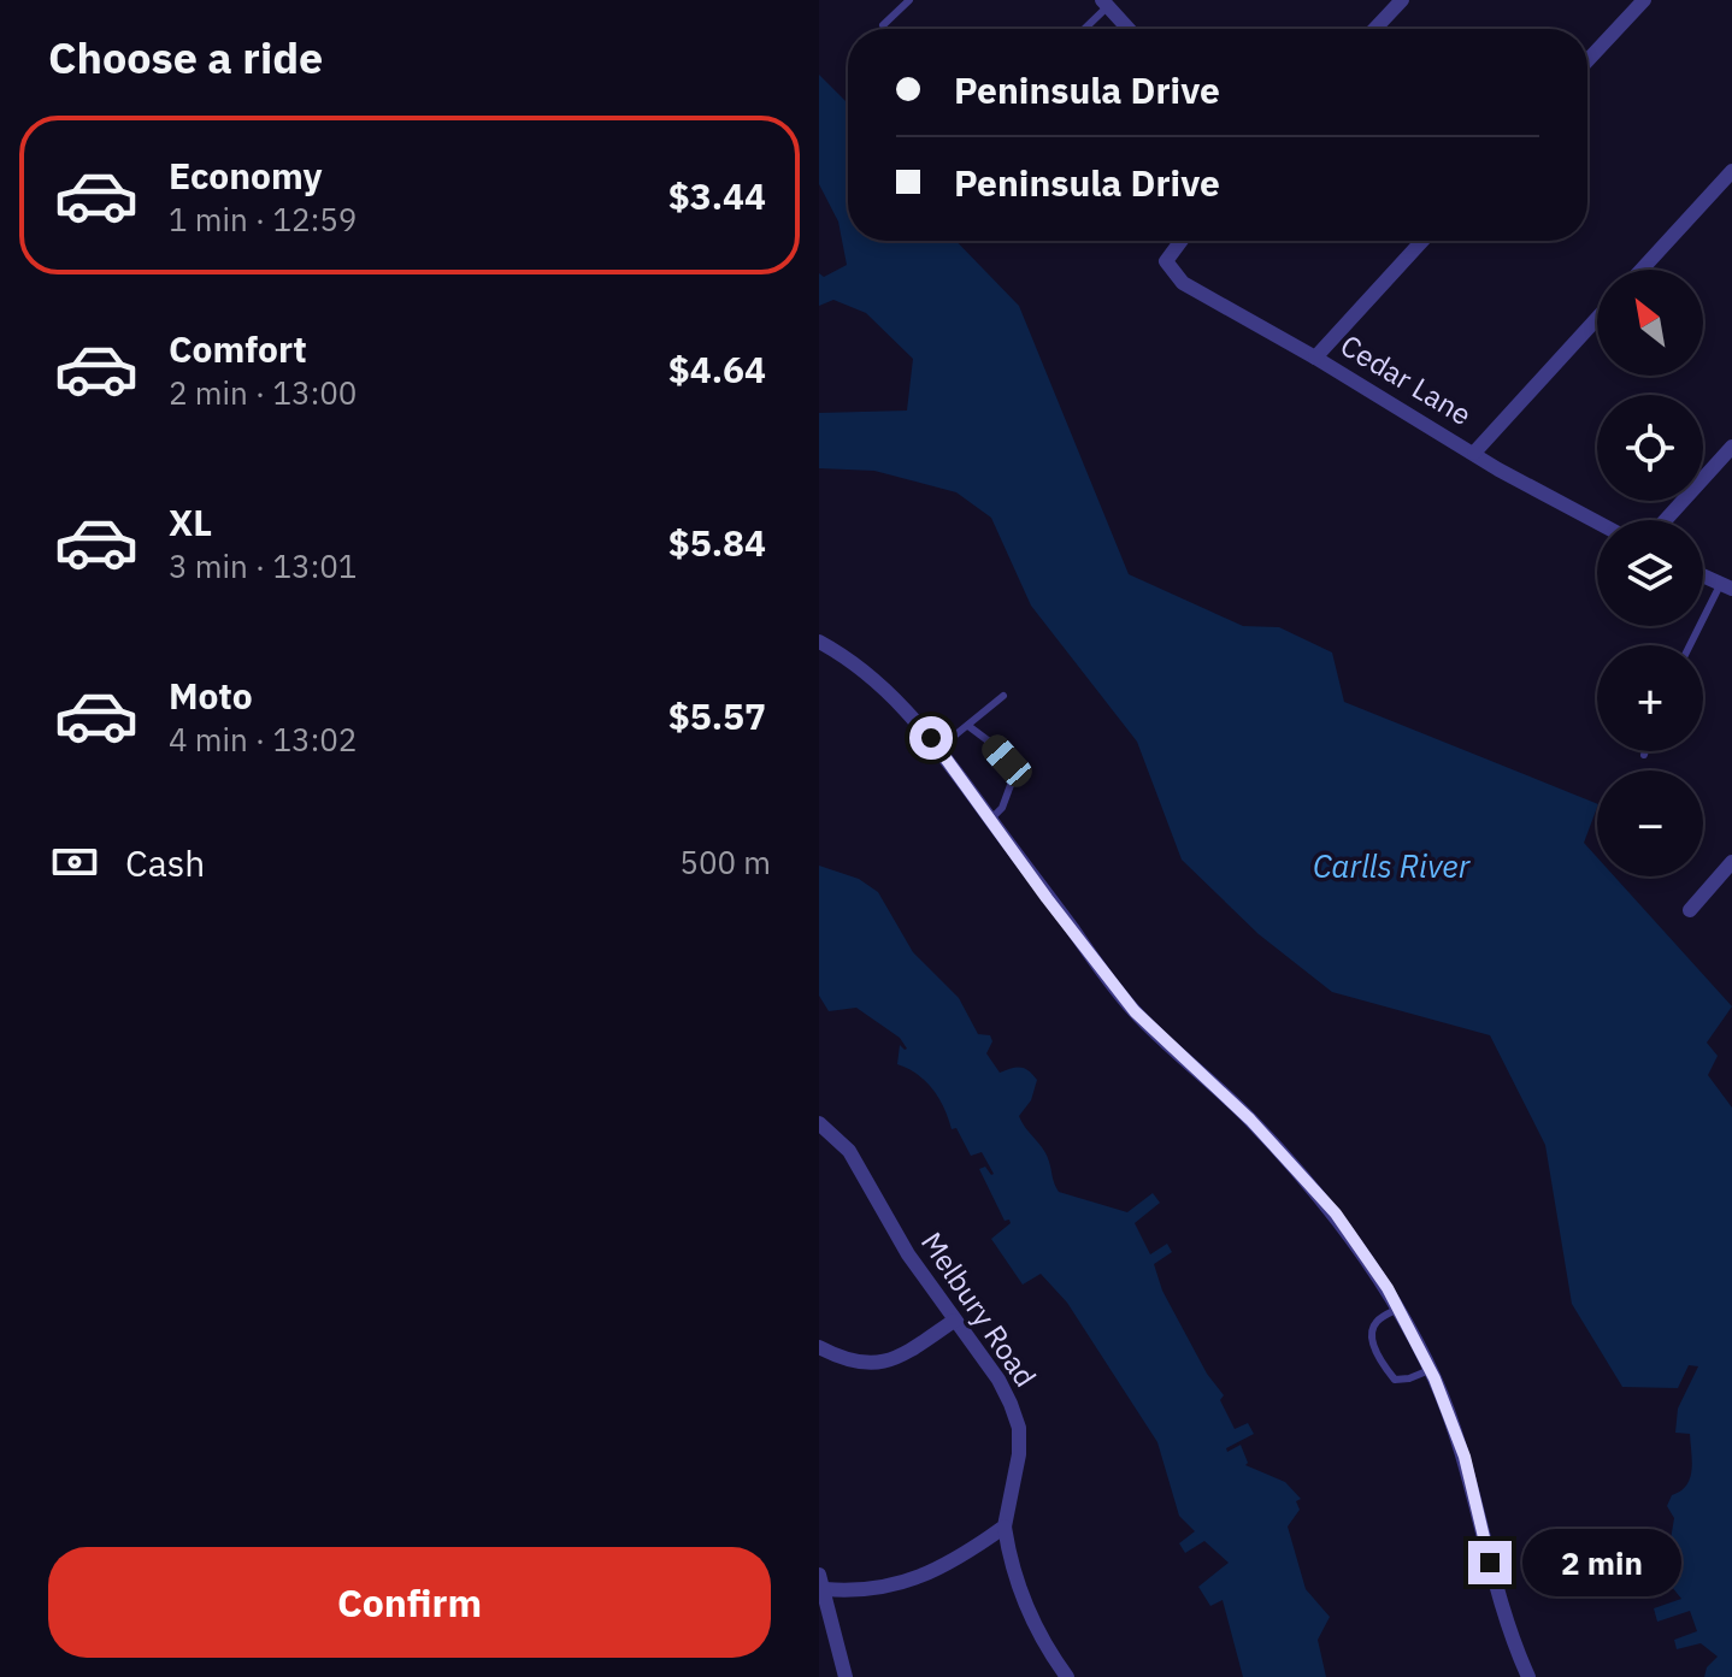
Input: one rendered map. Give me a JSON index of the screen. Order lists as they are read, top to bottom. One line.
{"streets":{"street":["Cedar Lane","Melbury Road"]},"water":["Carlls River"],"north":"top left","page":{"heading":"Choose a ride","banner":["Peninsula Drive","Peninsula Drive"],"list":[{"name":"Economy","note":"1 min · 12:59","value":"$3.44"},{"name":"Comfort","note":"2 min · 13:00","value":"$4.64"},{"name":"XL","note":"3 min · 13:01","value":"$5.84"},{"name":"Moto","note":"4 min · 13:02","value":"$5.57"}],"map_buttons":["+","−"],"pay":["Cash","500 m"],"buttons":"Confirm","bubble":"2 min"}}
